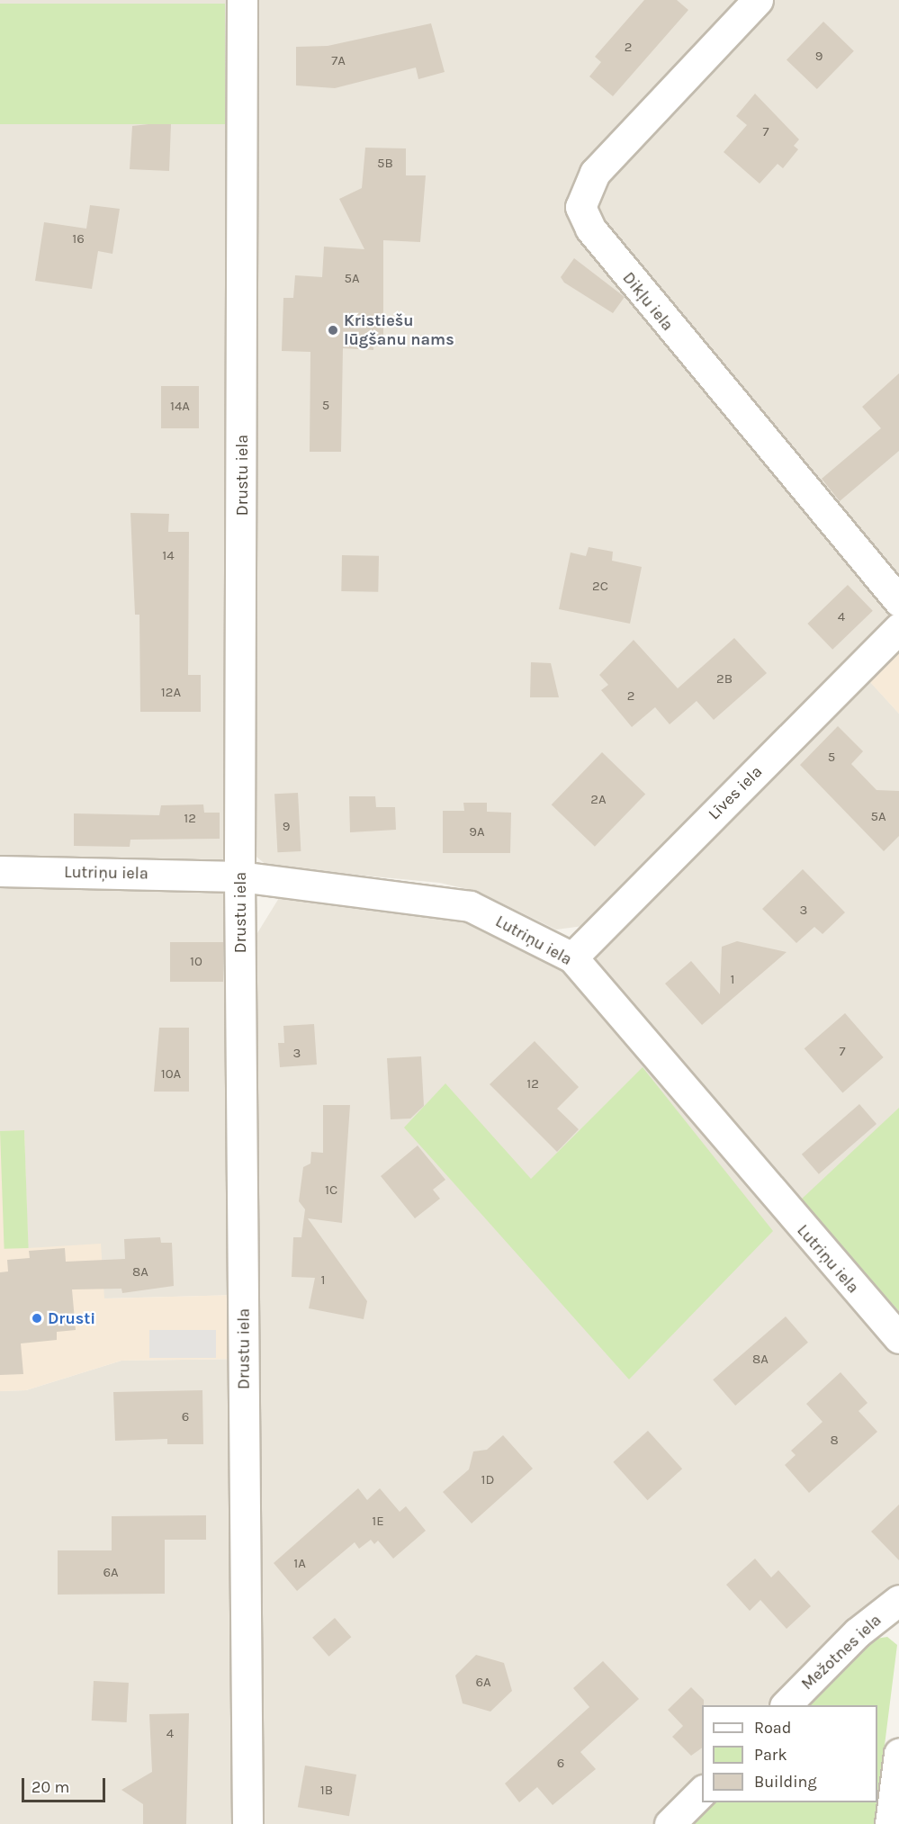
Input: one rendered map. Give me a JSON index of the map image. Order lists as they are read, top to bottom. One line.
{"streets":{"street":["Dikļu iela","Drustu iela","Līves iela","Lutriņu iela","Mežotnes iela"]},"crossings":[["Drustu iela","Lutriņu iela"],["Līves iela","Lutriņu iela"]],"places":["Kristiešu lūgšanu nams","Drusti"],"house_numbers":["2","9","7A","7","5B","16","5A","5","14A","14","2C","4","2B","12A","2","5","2A","5A","12","9","9A","3","10","1","7","3","10A","12","1C","8A","1","8A","6","8","1D","1E","1A","6A","6A","4","6","1B"],"legend":["Road","Park","Building"],"scale_bar":"20 m"}
